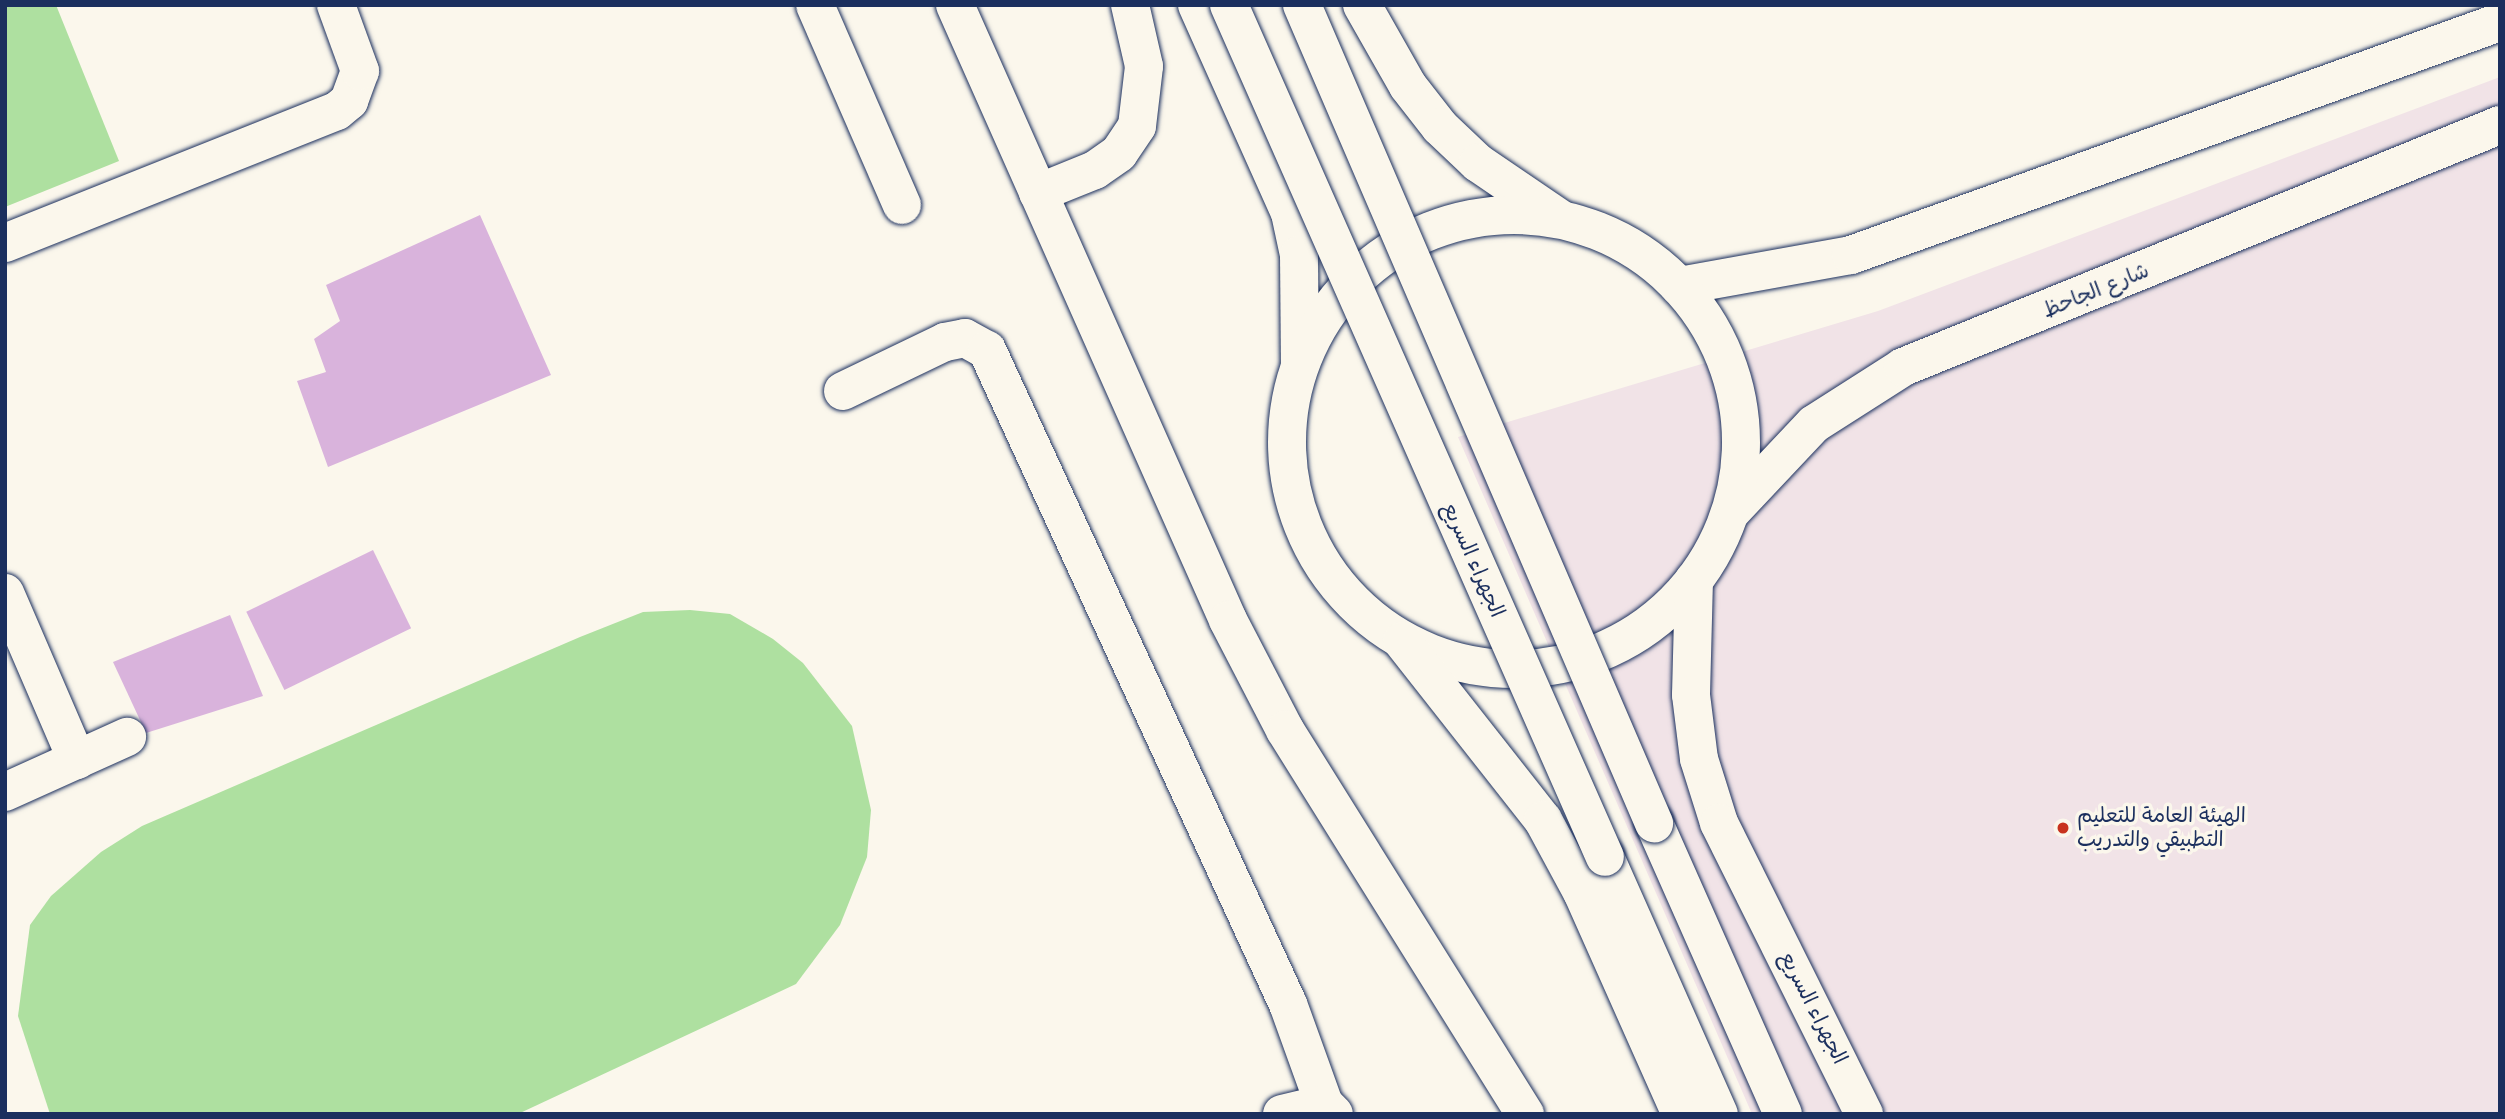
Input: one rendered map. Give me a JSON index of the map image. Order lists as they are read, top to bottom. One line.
{"streets":{"main road":["شارع الجاحظ","الجهراء السريع"]},"places":["الهيئة العامة للتعليم التطبيقي والتدريب"]}
